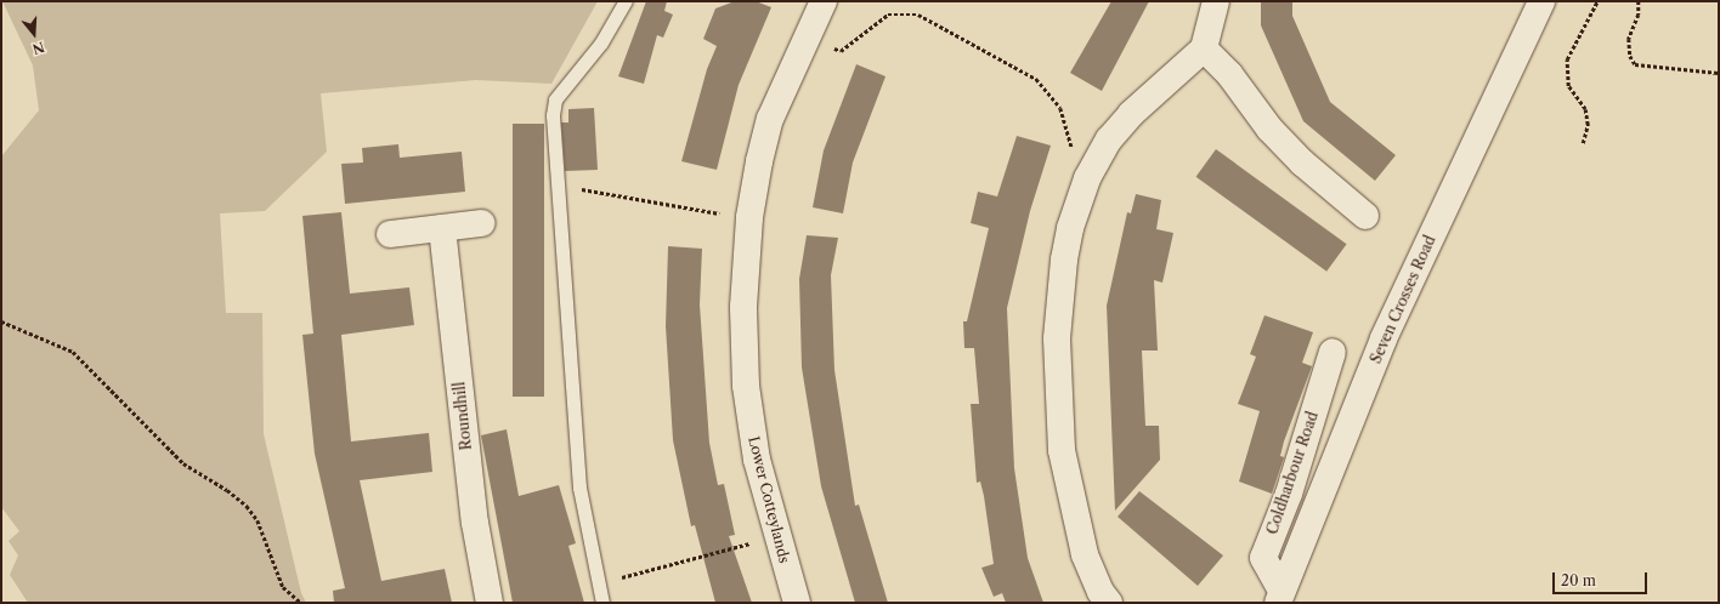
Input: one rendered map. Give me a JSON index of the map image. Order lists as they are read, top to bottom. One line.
{"streets":{"street":["Seven Crosses Road","Roundhill","Coldharbour Road","Lower Cotteylands"]},"crossings":[["Seven Crosses Road","Coldharbour Road"]],"scale_bar":"20 m","north":"bottom"}
